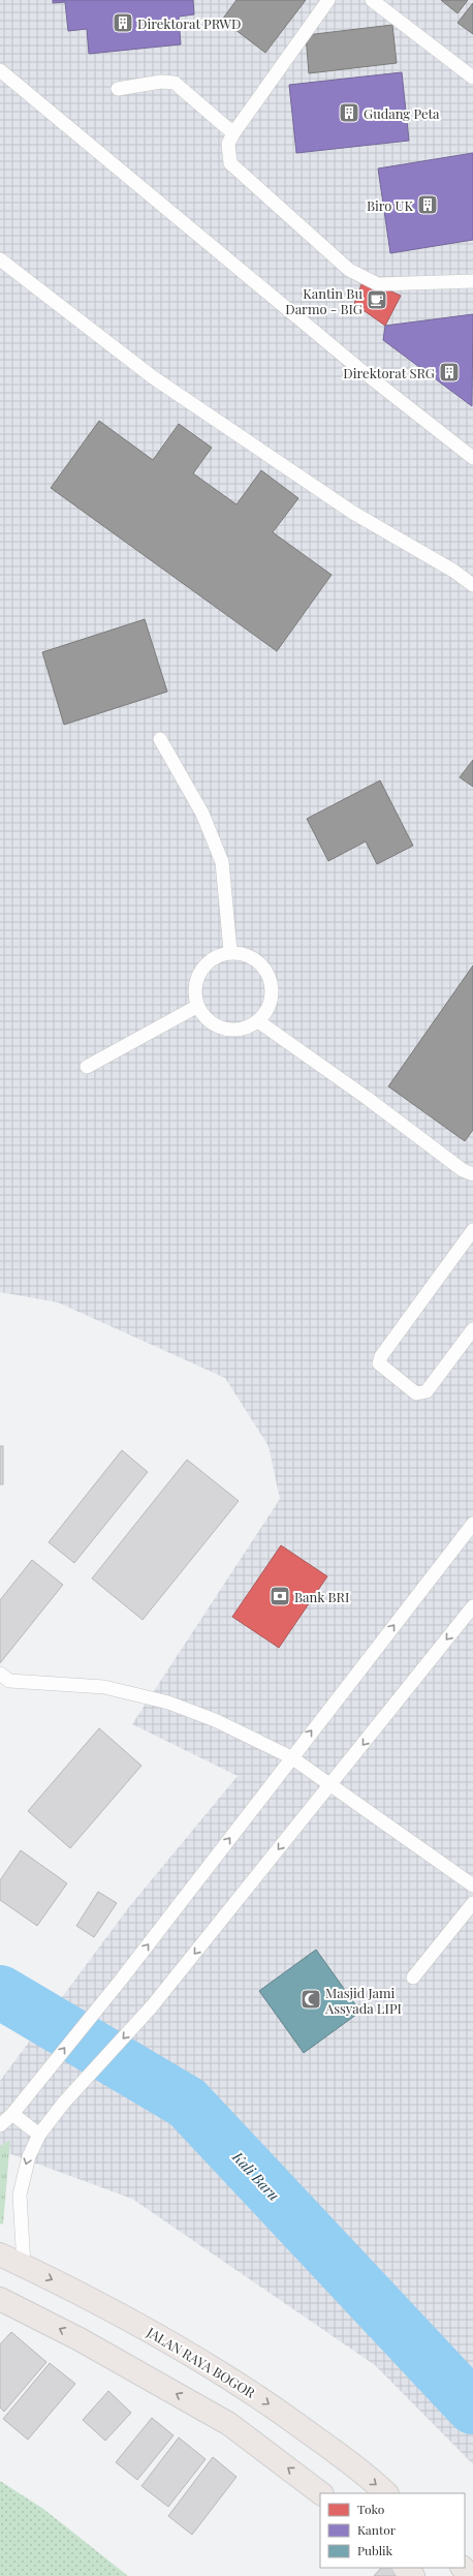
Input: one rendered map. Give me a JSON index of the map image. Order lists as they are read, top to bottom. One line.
{"streets":{"highway":["JALAN RAYA BOGOR"]},"water":["Kali Baru"],"places":{"building":["Direktorat PRWD","Gudang Peta","Biro UK","Direktorat SRG"],"cafe":["Kantin Bu Darmo - BIG"],"bank":["Bank BRI"],"mosque":["Masjid Jami Assyada LIPI"]},"legend":["Toko","Kantor","Publik"]}
